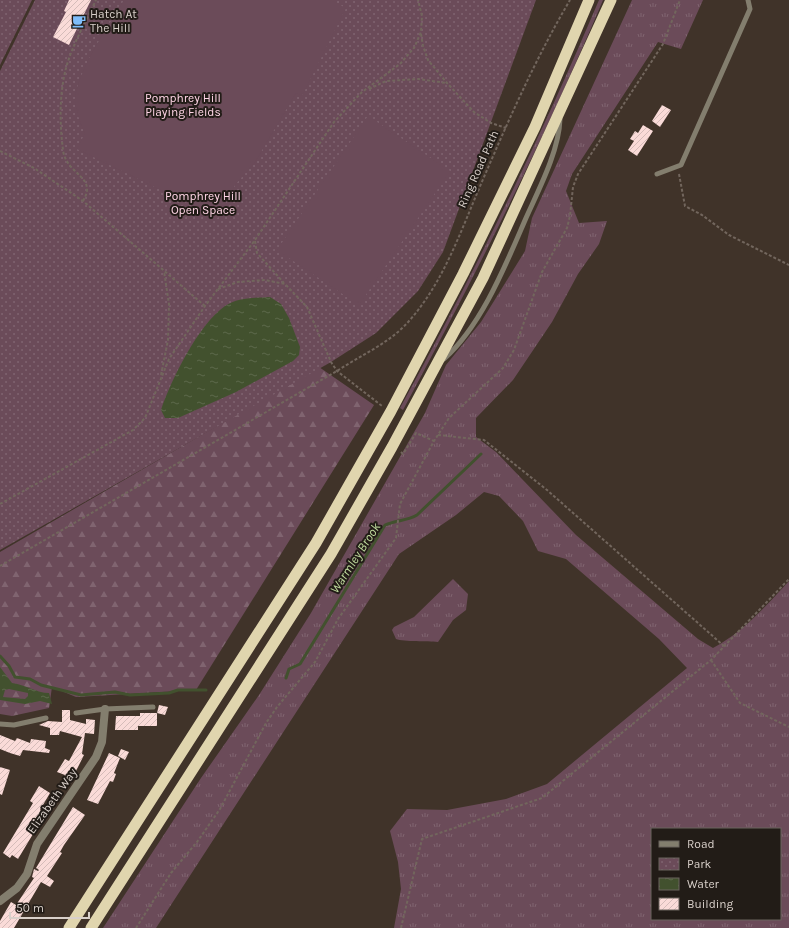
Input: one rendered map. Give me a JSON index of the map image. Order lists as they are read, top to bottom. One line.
{"streets":{"street":["Elizabeth Way"],"path":["Ring Road Path"]},"water":["Warmley Brook"],"parks":["Pomphrey Hill Playing Fields","Pomphrey Hill Open Space"],"places":{"cafe":["Hatch At The Hill"]},"legend":["Road","Park","Water","Building"],"scale_bar":"50 m"}
